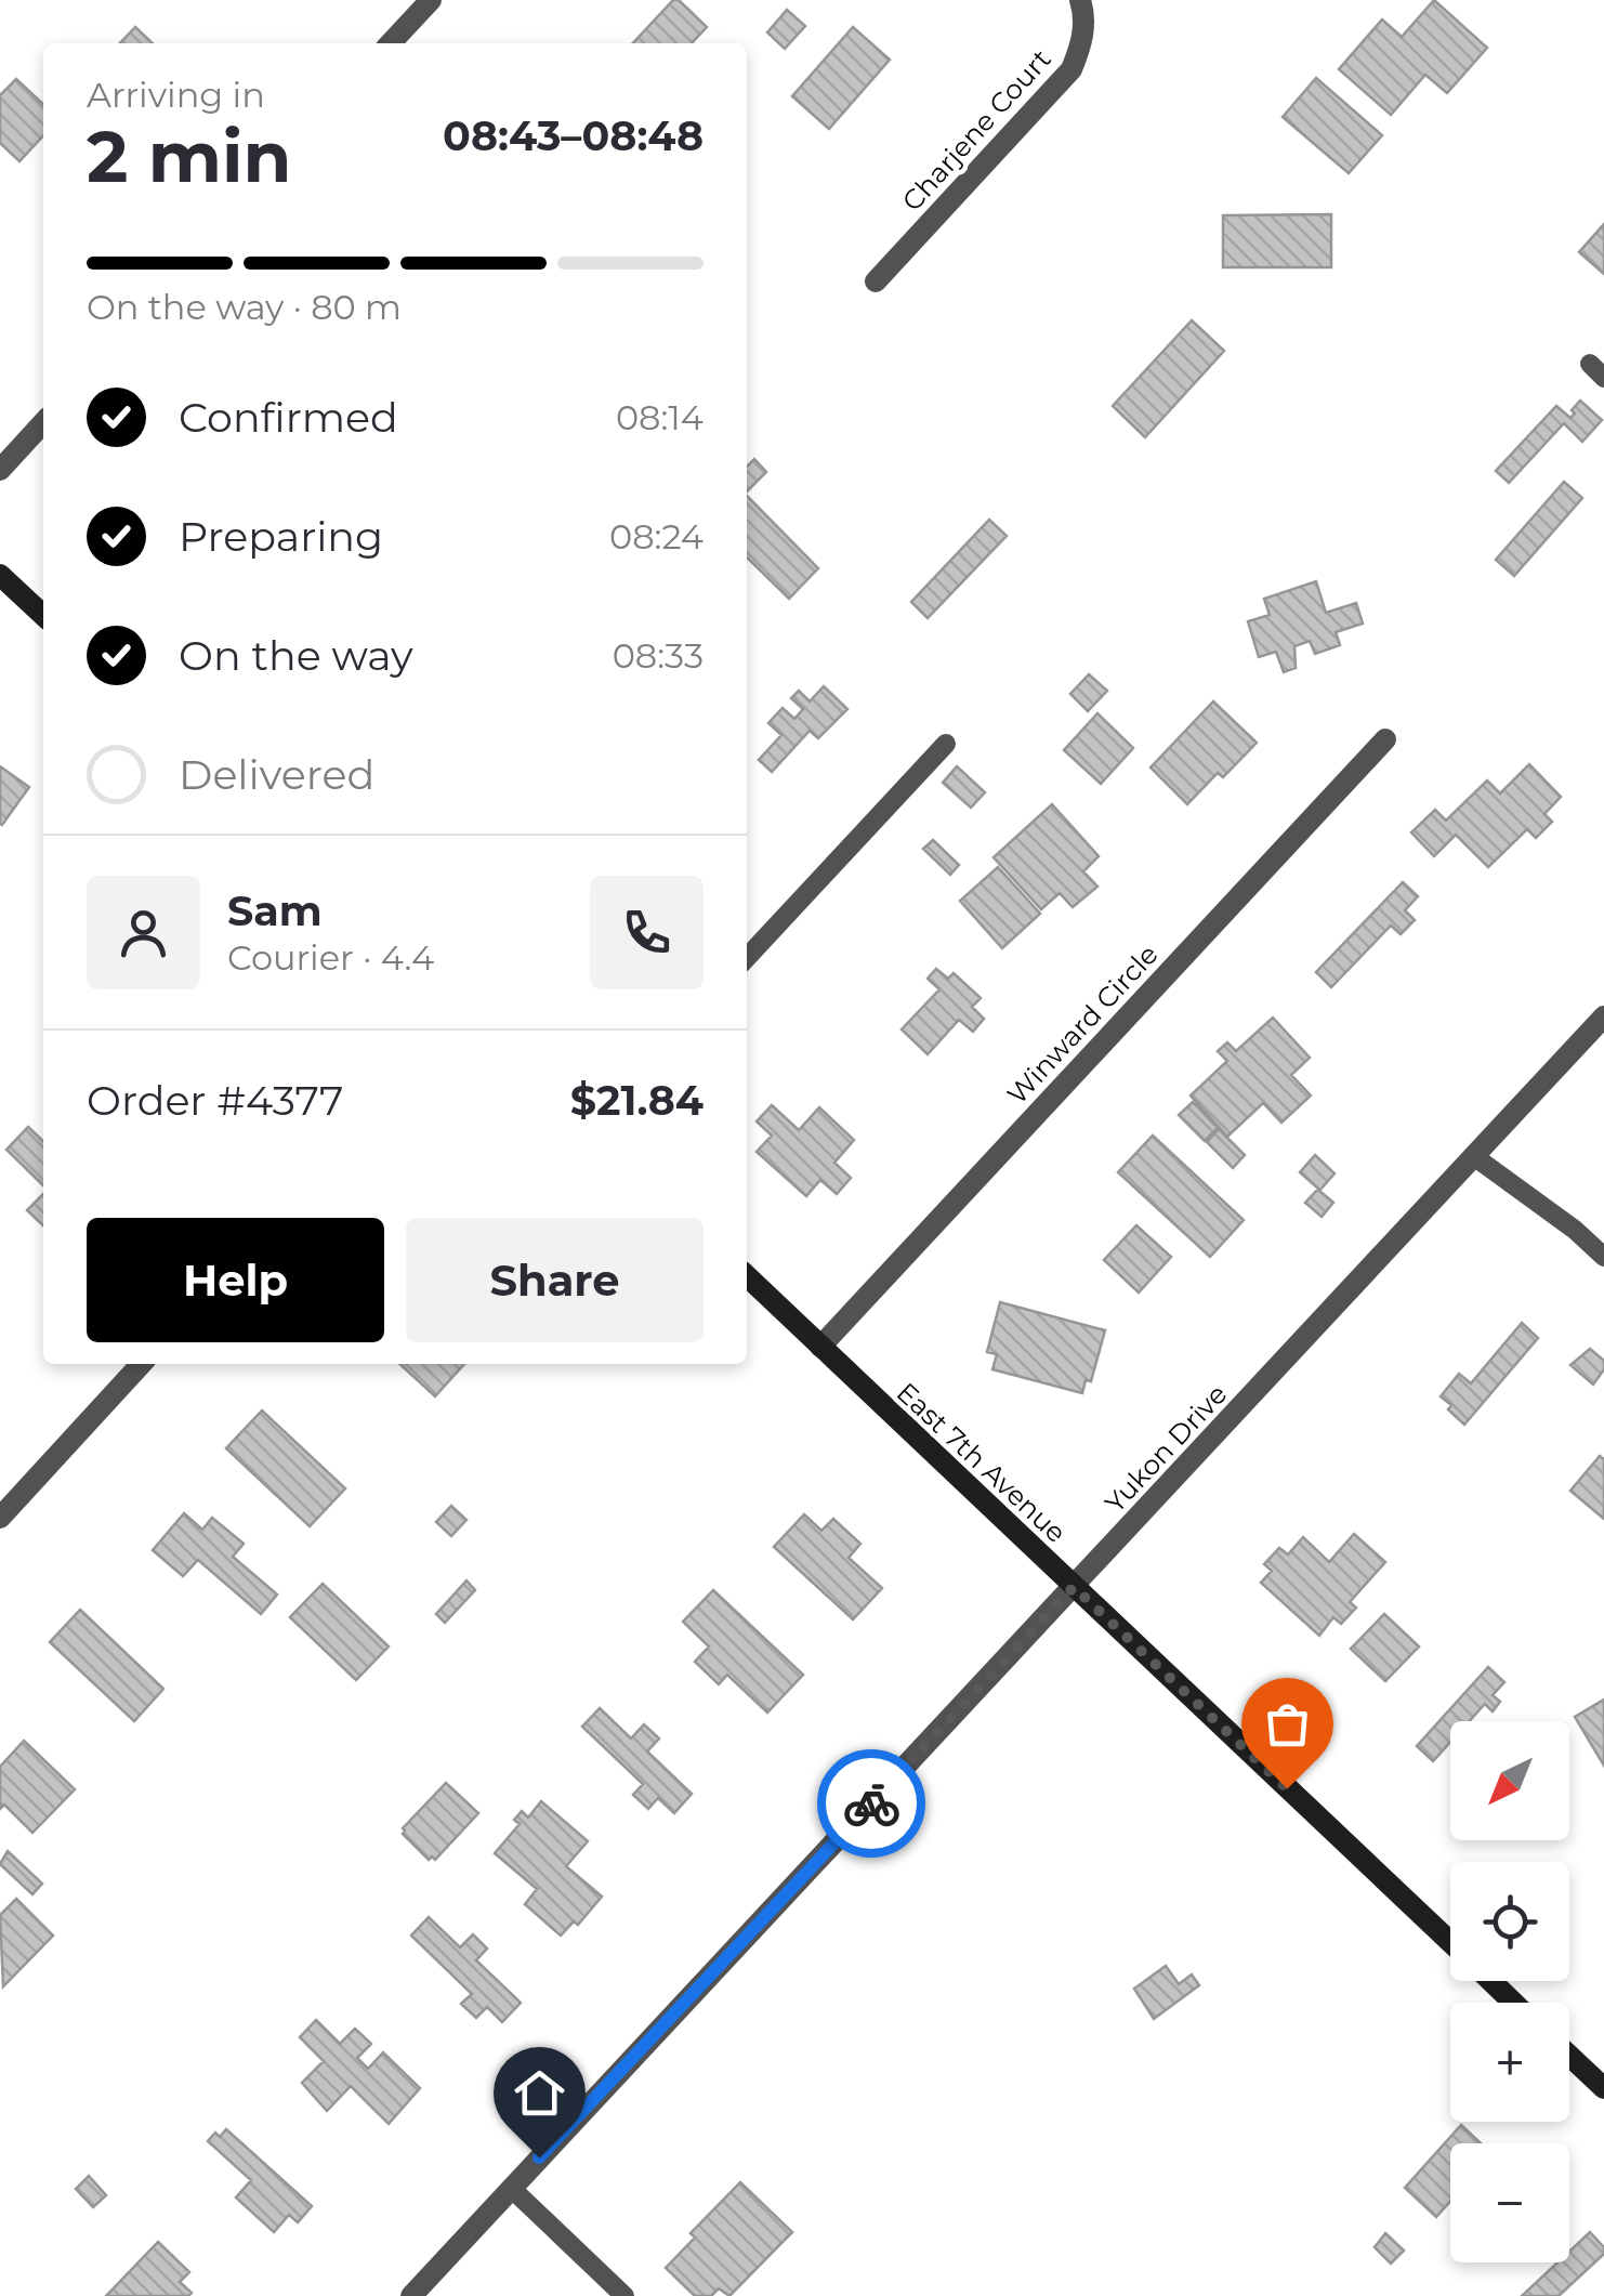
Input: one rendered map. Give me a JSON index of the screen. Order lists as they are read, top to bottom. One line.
{"streets":{"main road":["East 7th Avenue"],"street":["Charjene Court","Winward Circle","Yukon Drive"]},"crossings":[["Winward Circle","East 7th Avenue"],["Yukon Drive","East 7th Avenue"]],"north":"bottom left","page":{"heading":["2 min","Arriving in","08:43–08:48"],"panel":["Sam","Courier · 4.4","Order #4377","$21.84"],"bar":"On the way · 80 m","list":[["Confirmed","08:14"],["Preparing","08:24"],["On the way","08:33"],"Delivered"],"buttons":["Help","Share"],"map_buttons":["+","−"]}}
